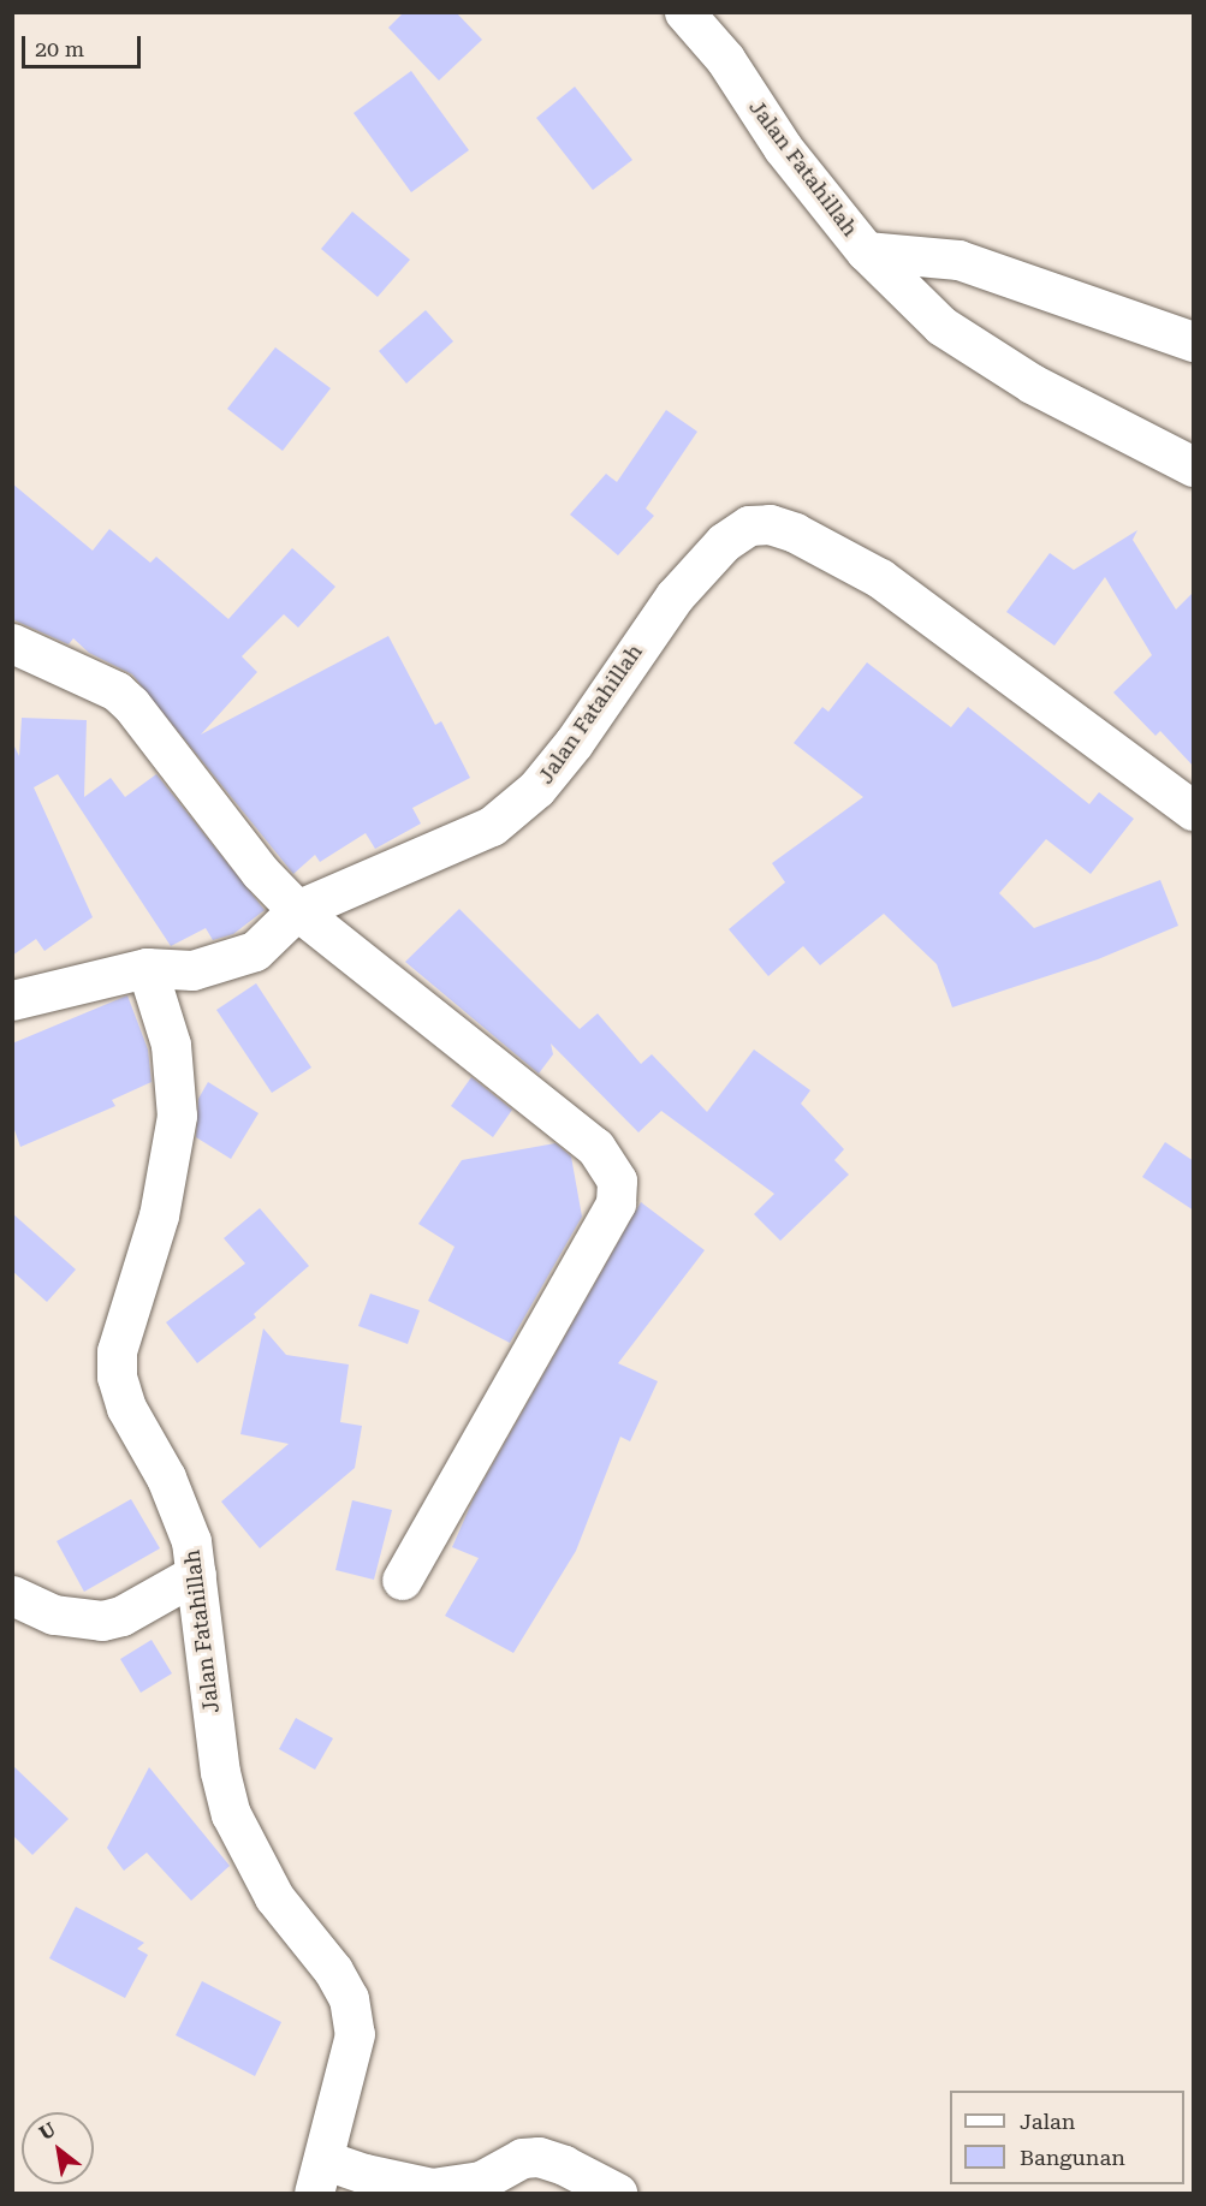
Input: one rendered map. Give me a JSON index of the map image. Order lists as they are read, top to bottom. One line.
{"streets":{"street":["Jalan Fatahillah"]},"legend":["Jalan","Bangunan"],"scale_bar":"20 m","north":"top left"}
